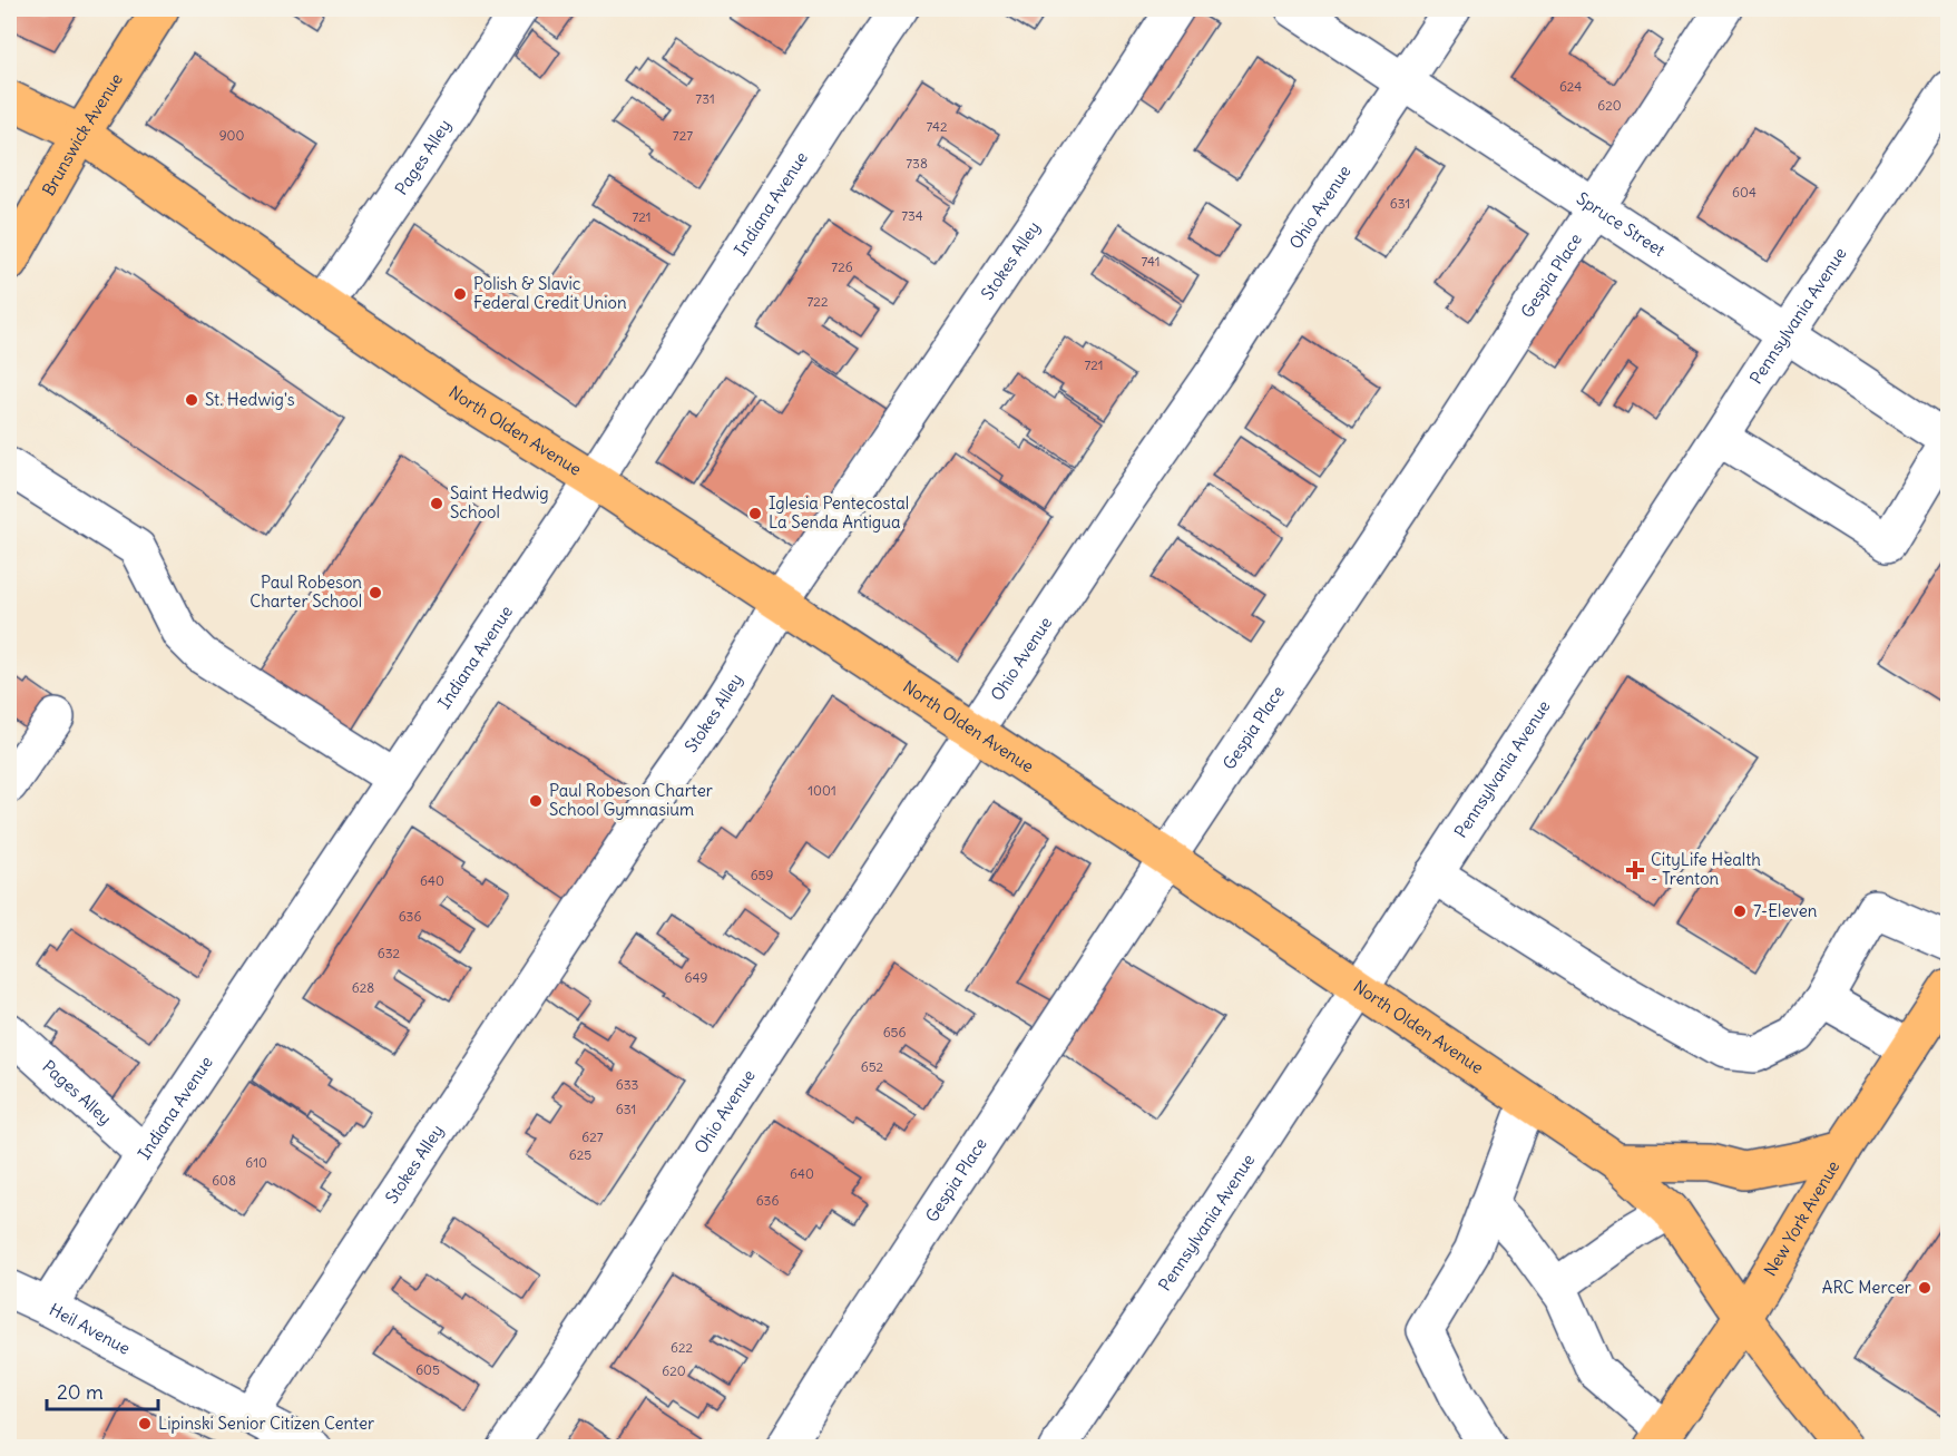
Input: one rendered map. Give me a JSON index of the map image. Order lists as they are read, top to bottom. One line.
{"streets":{"main road":["Brunswick Avenue","North Olden Avenue","New York Avenue"],"street":["Pages Alley","Indiana Avenue","Ohio Avenue","Spruce Street","Stokes Alley","Gespia Place","Pennsylvania Avenue","Heil Avenue"]},"crossings":[["Brunswick Avenue","North Olden Avenue"],["Pages Alley","Indiana Avenue"],["Pages Alley","North Olden Avenue"],["Indiana Avenue","North Olden Avenue"],["Indiana Avenue","Heil Avenue"],["Ohio Avenue","Spruce Street"],["Ohio Avenue","North Olden Avenue"],["Spruce Street","Gespia Place"],["Spruce Street","Pennsylvania Avenue"],["Stokes Alley","North Olden Avenue"],["Stokes Alley","Heil Avenue"],["Gespia Place","North Olden Avenue"],["Pennsylvania Avenue","North Olden Avenue"],["North Olden Avenue","New York Avenue"]],"places":{"other":["Polish & Slavic Federal Credit Union","St. Hedwig's","Saint Hedwig School","Iglesia Pentecostal La Senda Antigua","Paul Robeson Charter School","Paul Robeson Charter School Gymnasium","7-Eleven","ARC Mercer","Lipinski Senior Citizen Center"],"health":["CityLife Health - Trenton"]},"house_numbers":["624","731","620","742","900","727","738","604","631","734","721","741","726","722","721","1001","659","640","636","632","649","628","656","652","633","631","627","625","610","640","608","636","622","605","620"],"scale_bar":"20 m"}
